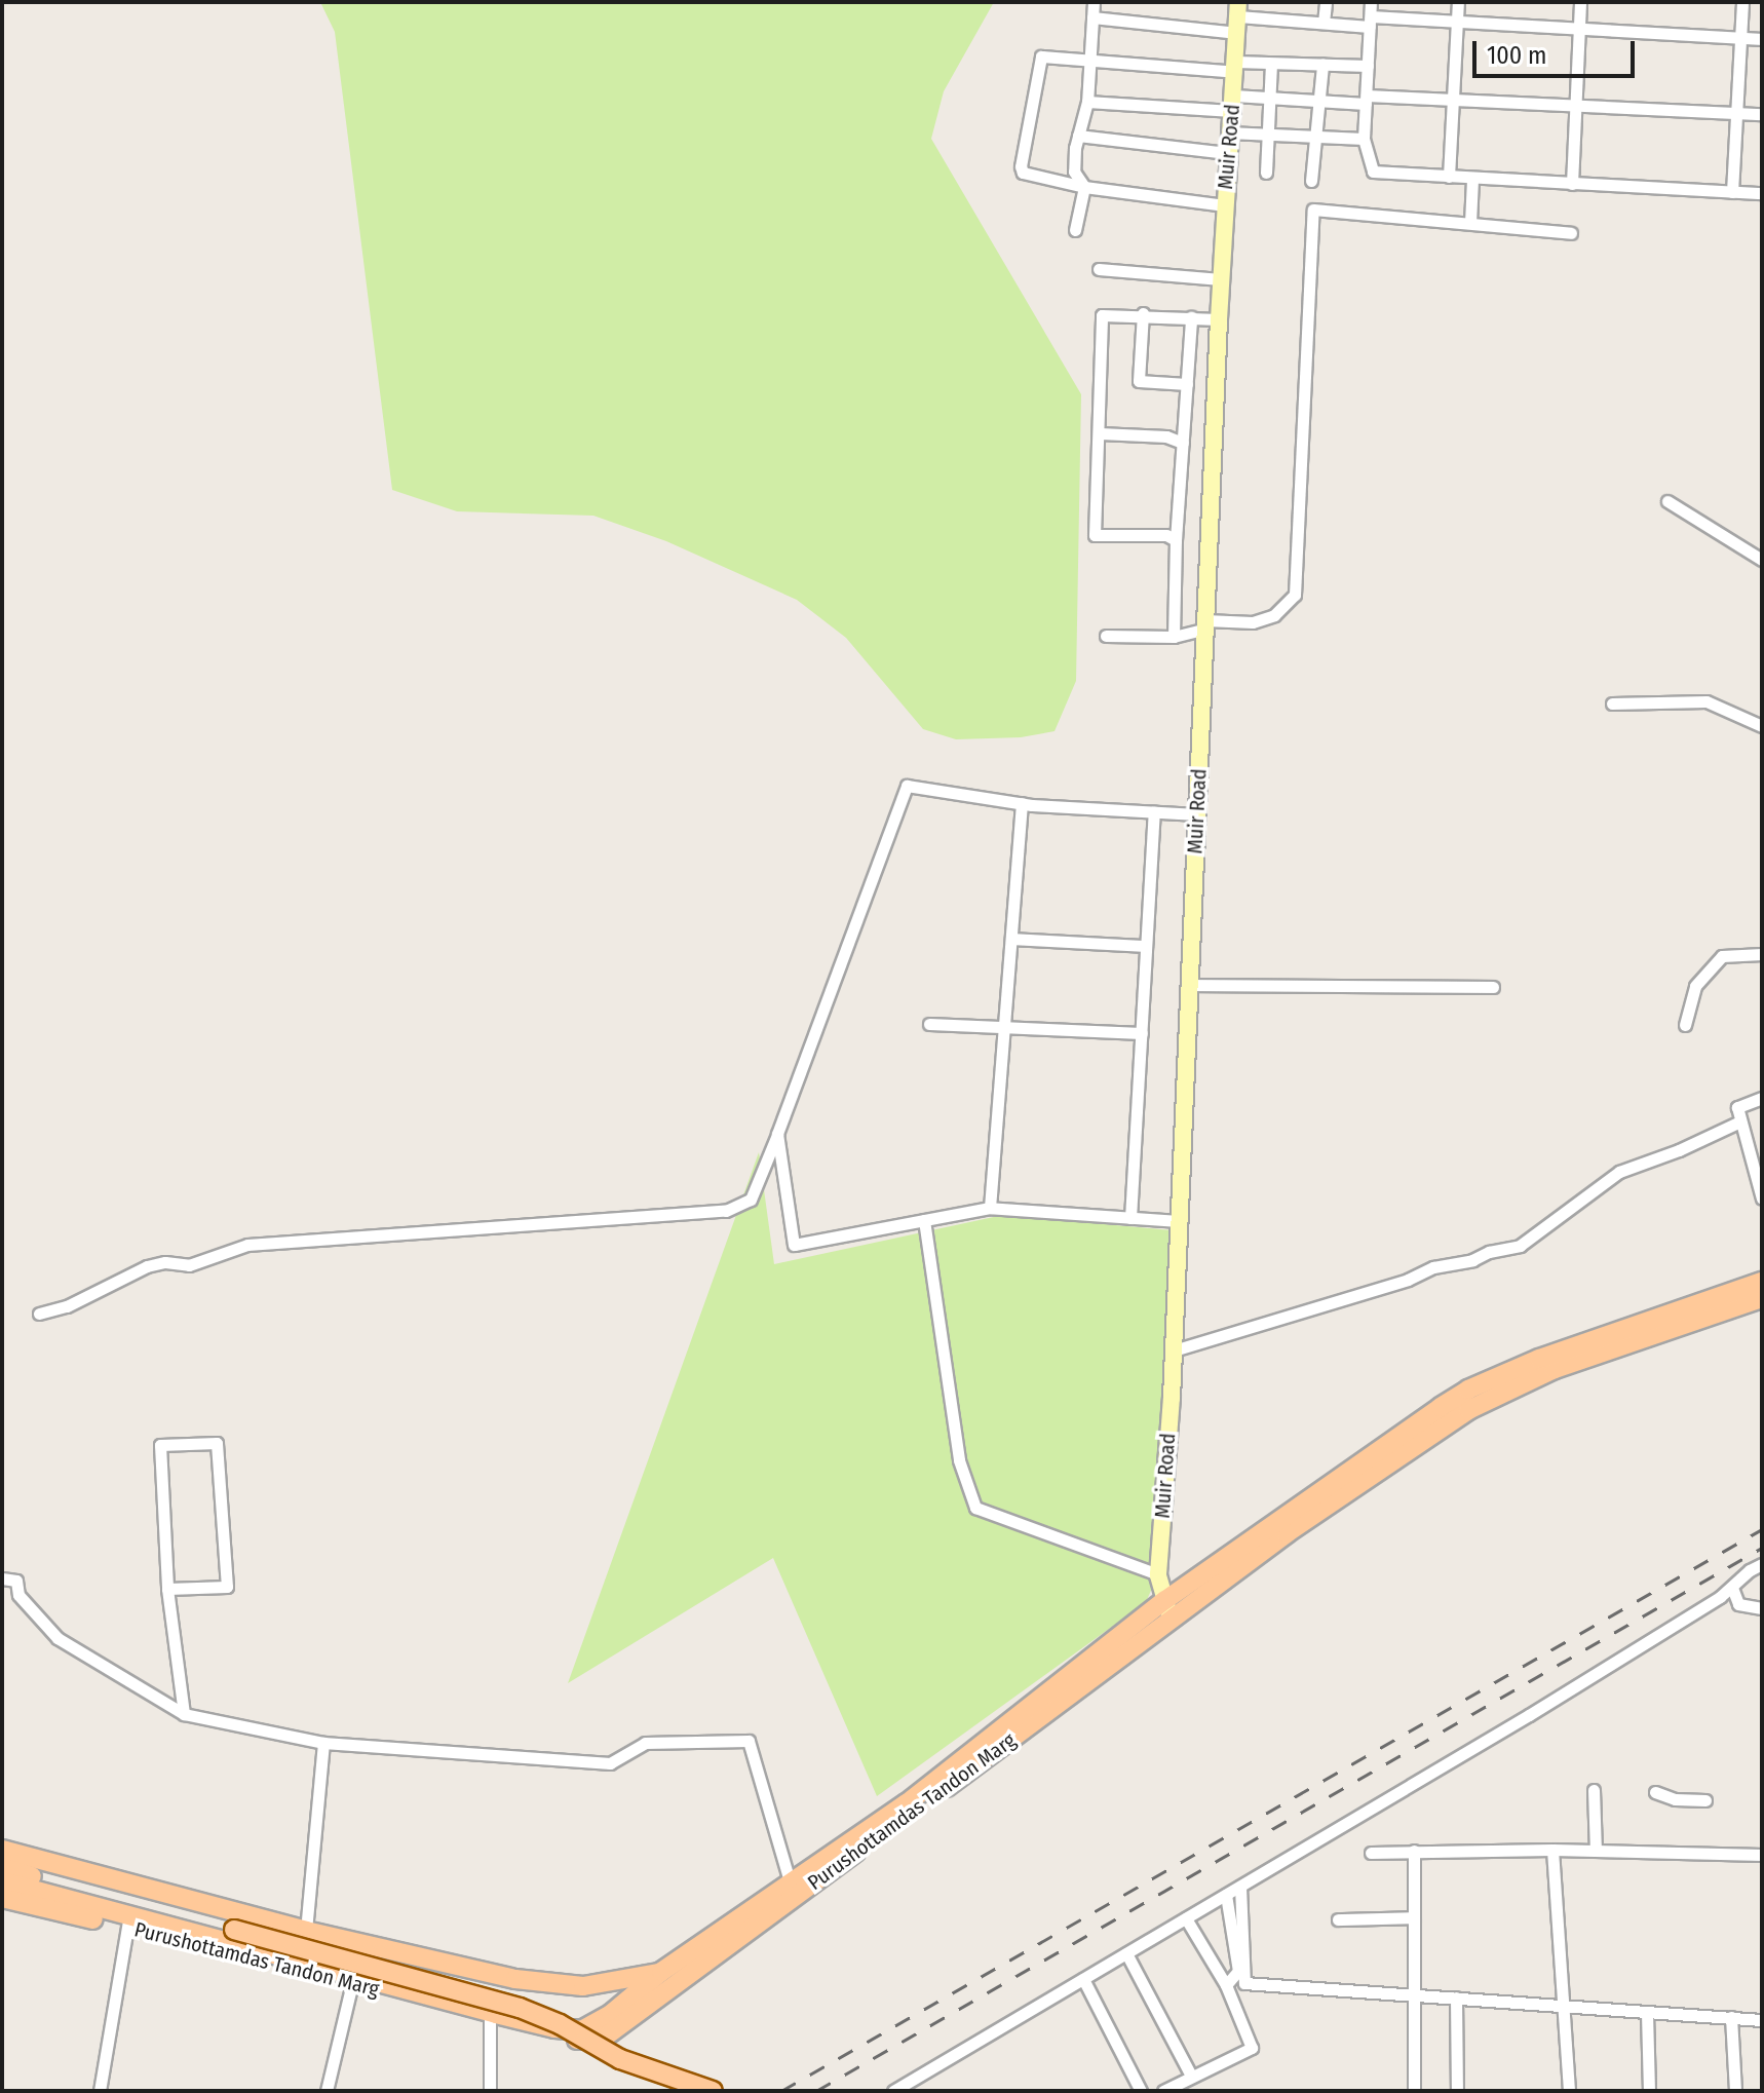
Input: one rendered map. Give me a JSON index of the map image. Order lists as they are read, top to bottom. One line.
{"streets":{"main road":["Muir Road","Purushottamdas Tandon Marg"]},"crossings":[["Muir Road","Purushottamdas Tandon Marg"]],"scale_bar":"100 m"}
